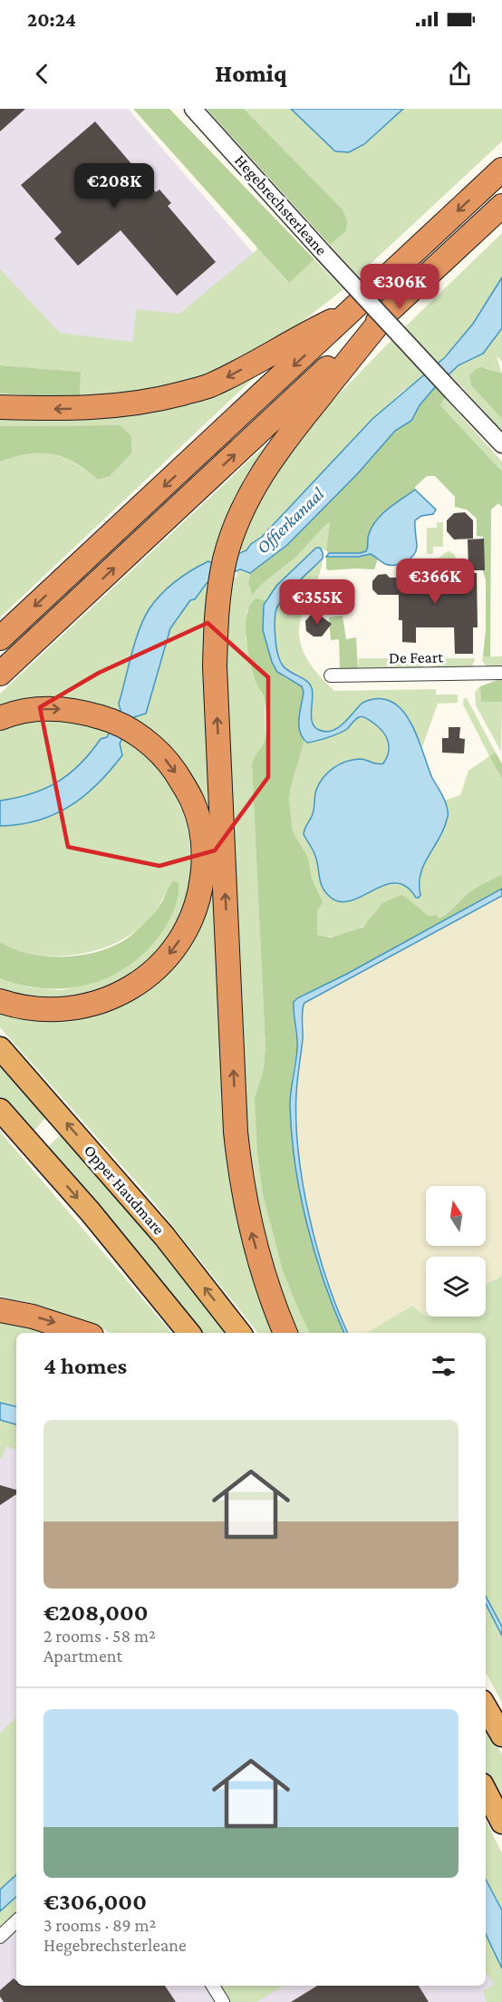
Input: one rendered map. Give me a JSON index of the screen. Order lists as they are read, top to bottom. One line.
{"streets":{"highway":["Opper Haudmare"],"street":["Hegebrechsterleane","De Feart"]},"water":["Offierkanaal"],"north":"top","page":{"status":"20:24","header":"Homiq","price":["€208K","€306K","€366K","€355K"],"heading":"4 homes","list":[{"name":"€208,000","note":"2 rooms · 58 m² · Apartment"},{"name":"€306,000","note":"3 rooms · 89 m² · Hegebrechsterleane"}]}}
